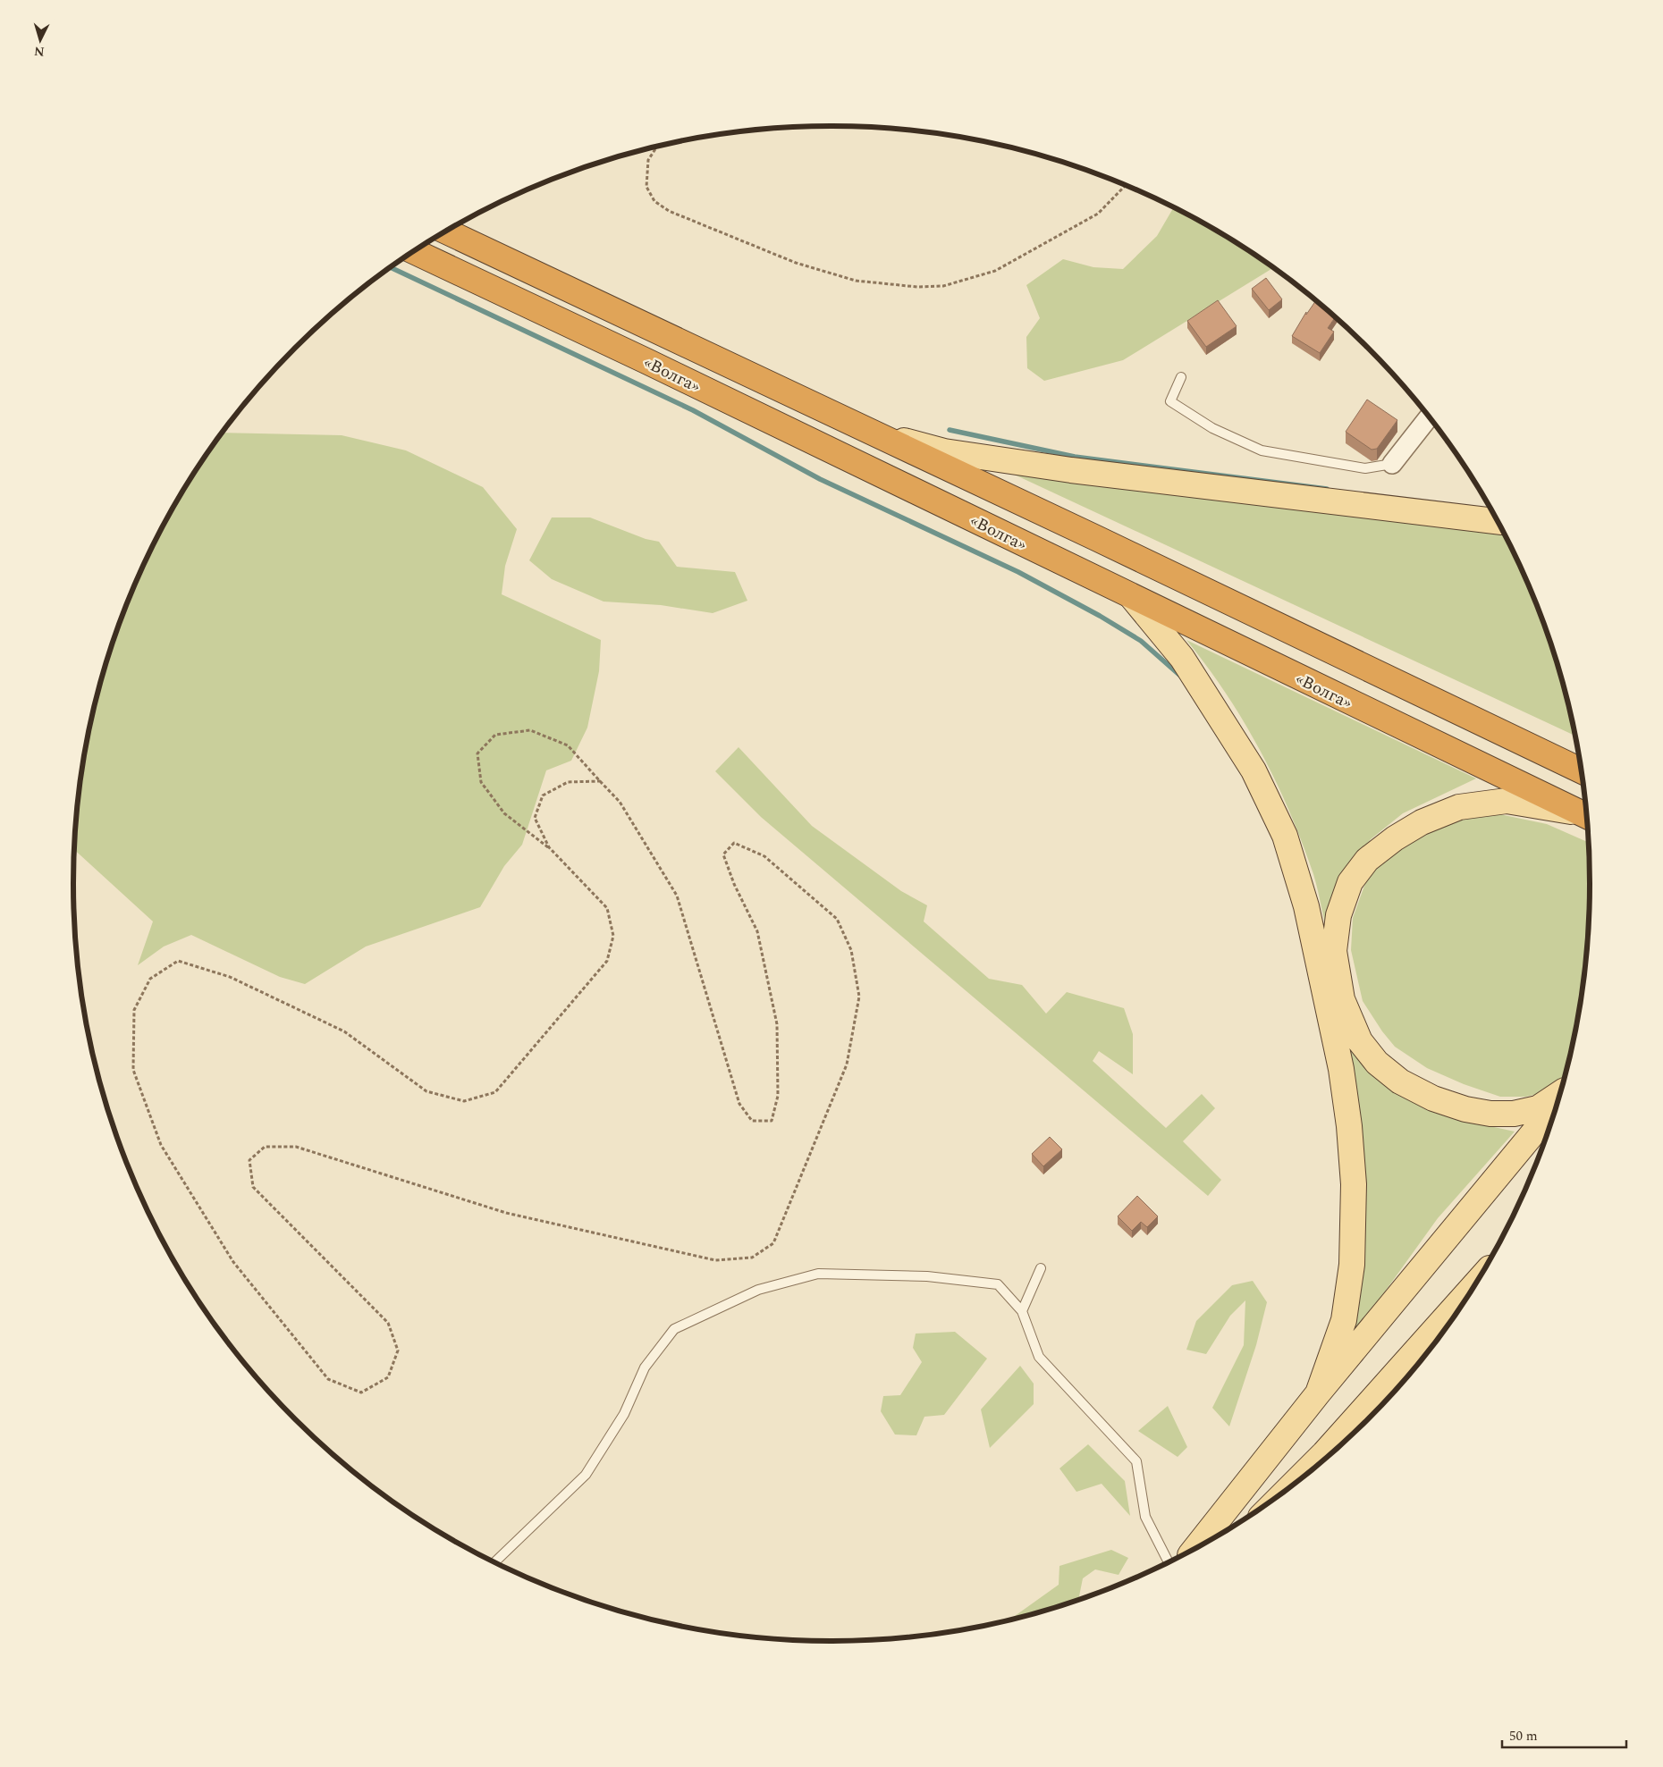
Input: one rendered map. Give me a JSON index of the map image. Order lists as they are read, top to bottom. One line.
{"streets":{"highway":["«Волга»"]},"scale_bar":"50 m","north":"bottom"}
